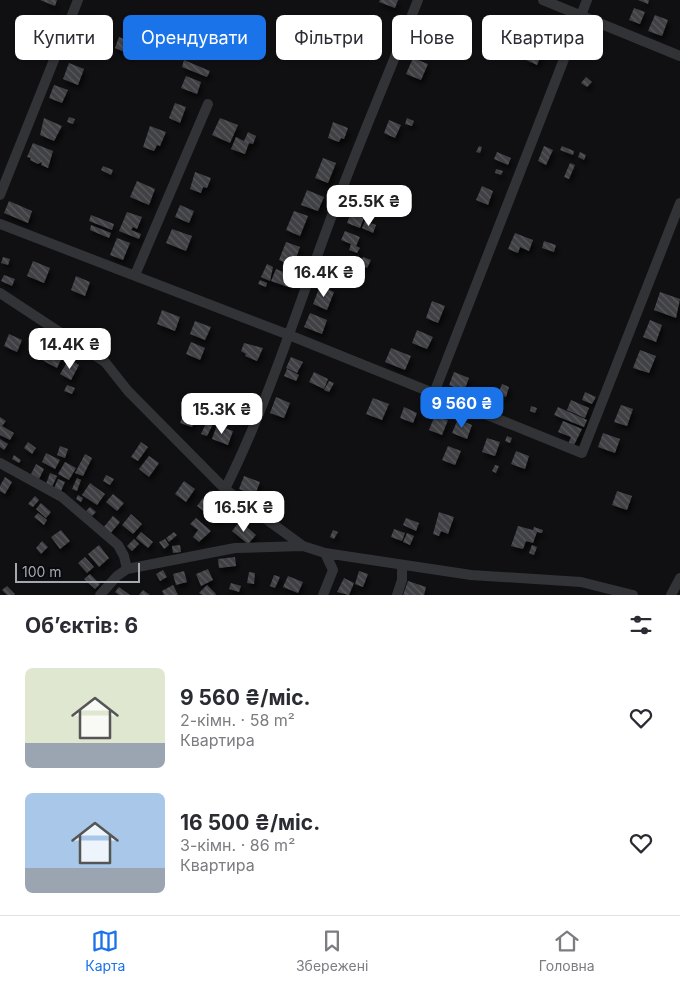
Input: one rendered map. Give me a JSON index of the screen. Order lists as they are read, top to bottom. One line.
{"scale_bar":"100 m","page":{"chip":["Купити","Орендувати","Фільтри","Нове","Квартира"],"price":["25.5K ₴","16.4K ₴","14.4K ₴","9 560 ₴","15.3K ₴","16.5K ₴"],"scale":"100 m","heading":"Об’єктів: 6","list":[{"name":"9 560 ₴/міс.","note":"2-кімн. · 58 m² · Квартира"},{"name":"16 500 ₴/міс.","note":"3-кімн. · 86 m² · Квартира"}],"tabs":["Карта","Збережені","Головна"]}}
